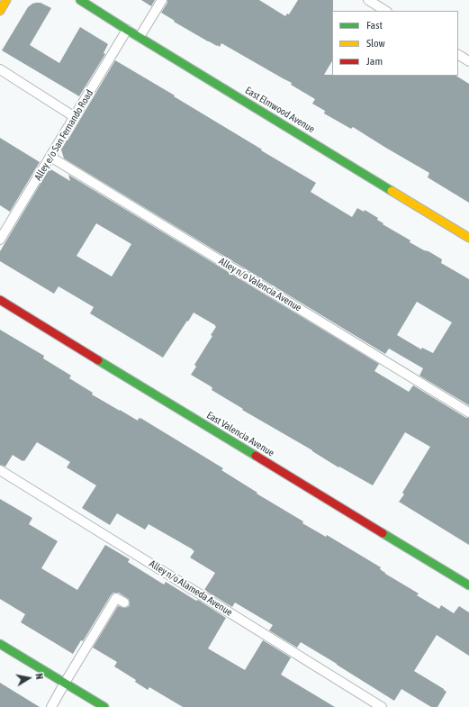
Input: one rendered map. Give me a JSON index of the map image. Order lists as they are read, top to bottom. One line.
{"streets":{"street":["East Elmwood Avenue","East Valencia Avenue"],"lane":["Alley e/o San Fernando Road","Alley n/o Valencia Avenue","Alley n/o Alameda Avenue"]},"crossings":[["East Elmwood Avenue","Alley e/o San Fernando Road"],["Alley e/o San Fernando Road","Alley n/o Valencia Avenue"]],"legend":["Fast","Slow","Jam"],"north":"right"}
